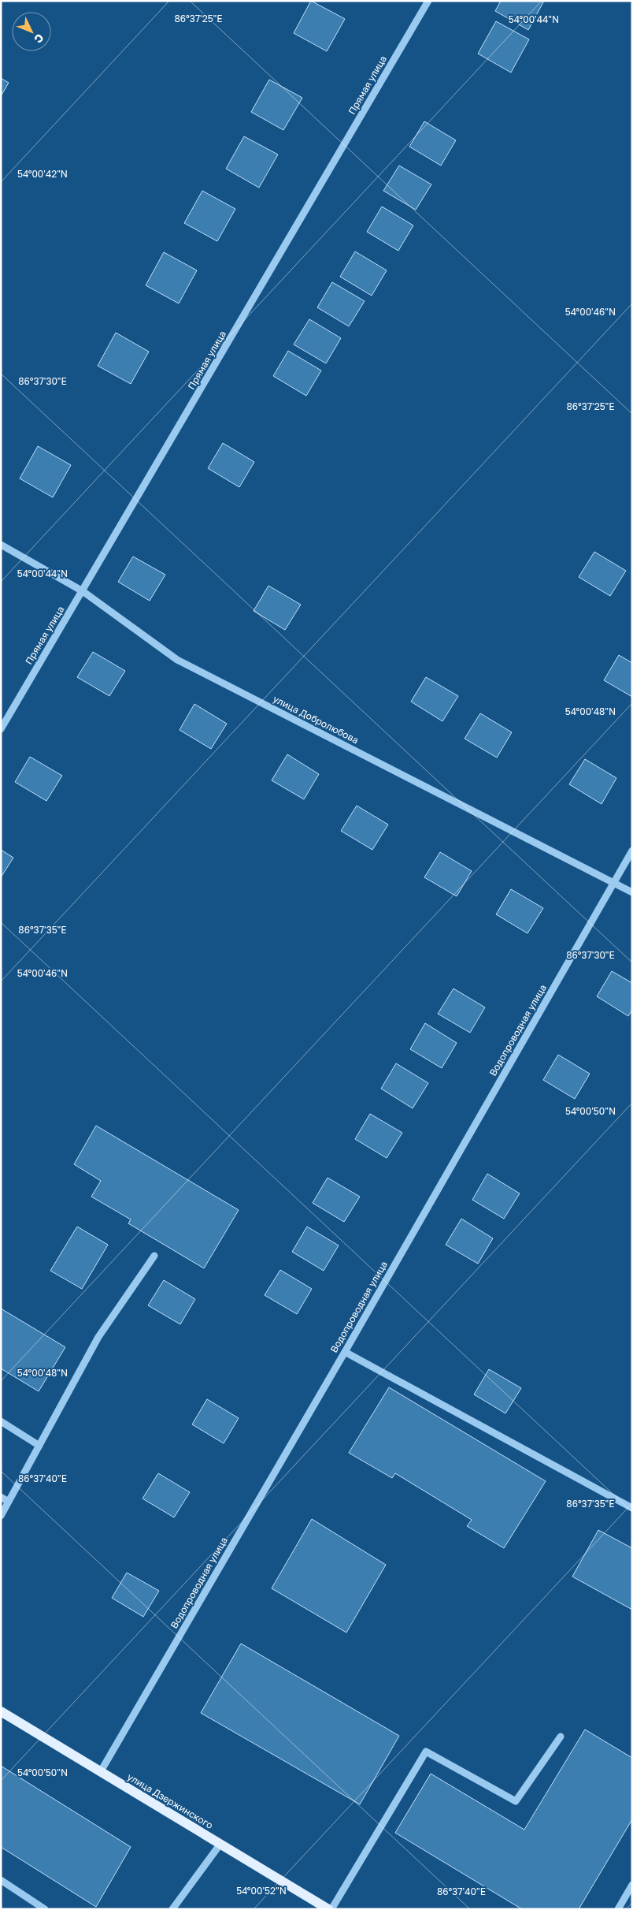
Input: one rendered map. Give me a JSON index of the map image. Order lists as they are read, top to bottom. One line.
{"streets":{"main road":["улица Дзержинского"],"street":["Прямая улица","улица Добролюбова","Водопроводная улица"]},"crossings":[["Прямая улица","улица Добролюбова"],["улица Добролюбова","Водопроводная улица"],["Водопроводная улица","улица Дзержинского"]],"north":"bottom right","coordinates":["86°37'25\"E","54°00'44\"N","54°00'42\"N","54°00'46\"N","86°37'30\"E","54°00'48\"N","86°37'35\"E","54°00'50\"N","86°37'40\"E","54°00'52\"N"]}
